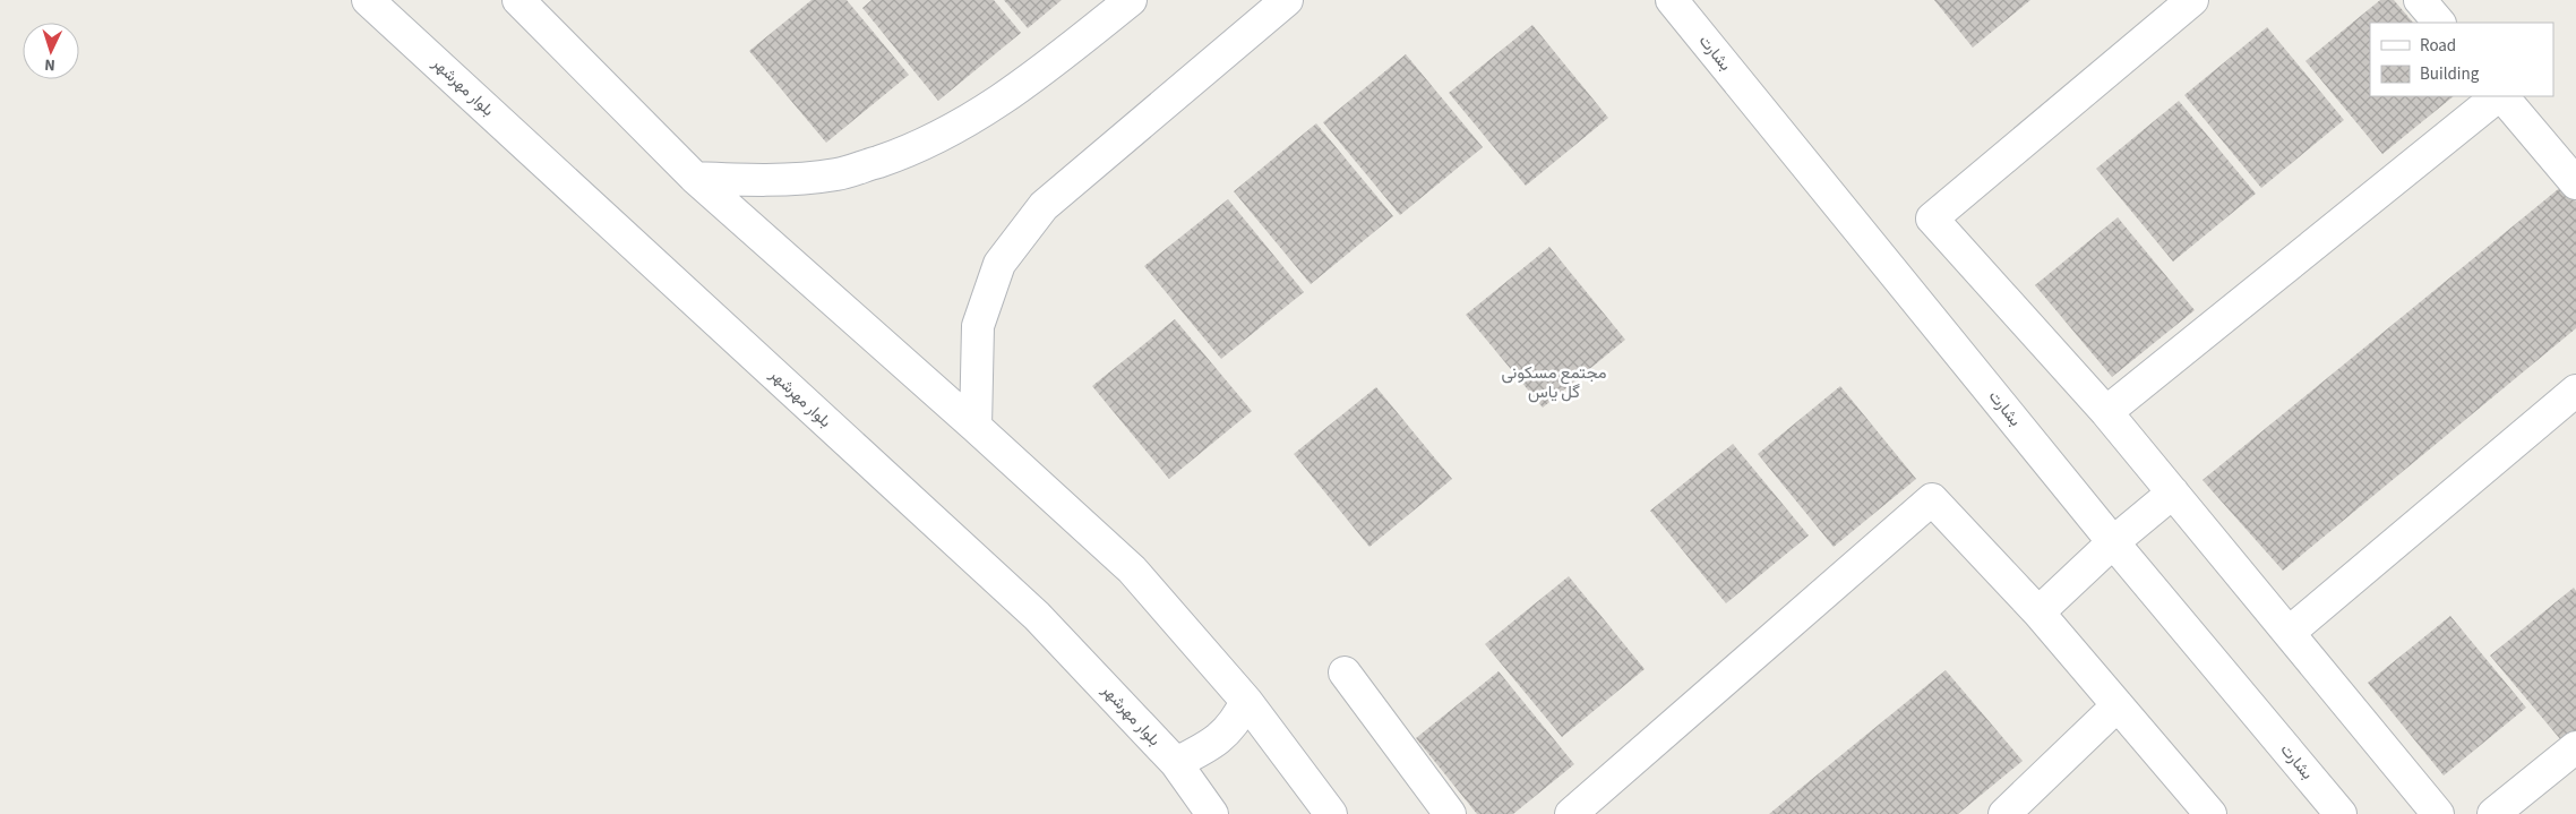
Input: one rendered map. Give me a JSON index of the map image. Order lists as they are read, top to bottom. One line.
{"streets":{"street":["بشارت","بلوار مهرشهر"]},"districts":["مجتمع مسکونی گل یاس"],"legend":["Road","Building"],"north":"bottom"}
